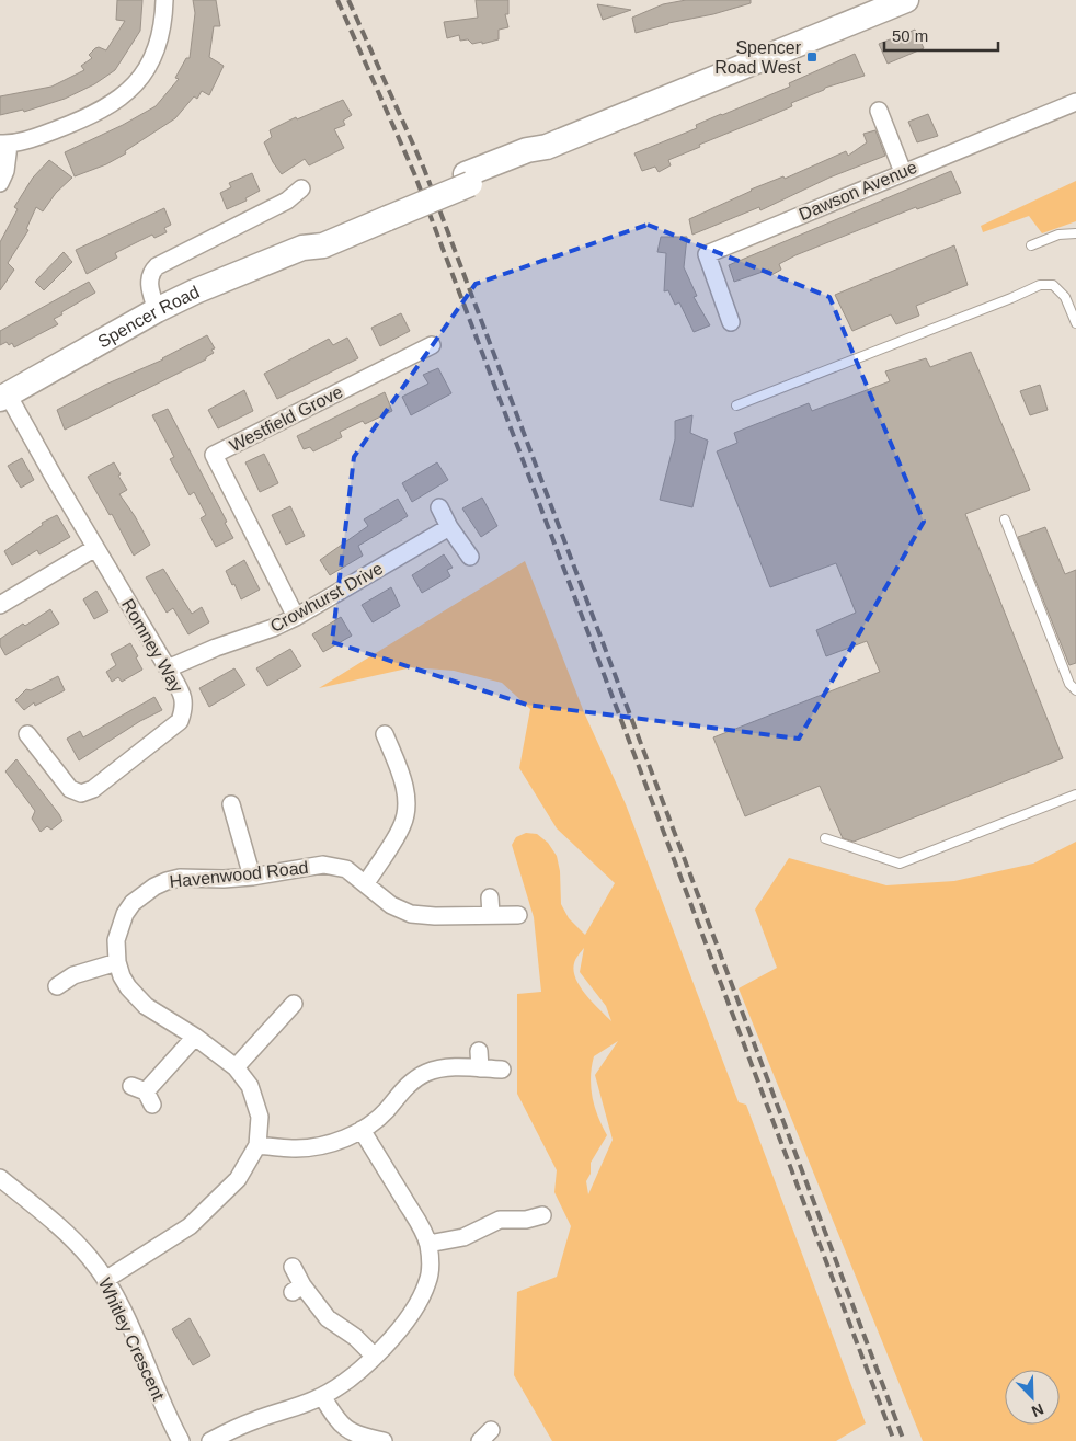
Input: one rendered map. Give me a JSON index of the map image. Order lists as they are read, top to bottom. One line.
{"streets":{"street":["Dawson Avenue","Spencer Road","Westfield Grove","Crowhurst Drive","Romney Way","Havenwood Road","Whitley Crescent"]},"crossings":[["Spencer Road","Romney Way"],["Westfield Grove","Crowhurst Drive"],["Crowhurst Drive","Romney Way"],["Havenwood Road","Whitley Crescent"]],"places":{"transit":["Spencer Road West"]},"scale_bar":"50 m","north":"bottom right"}
